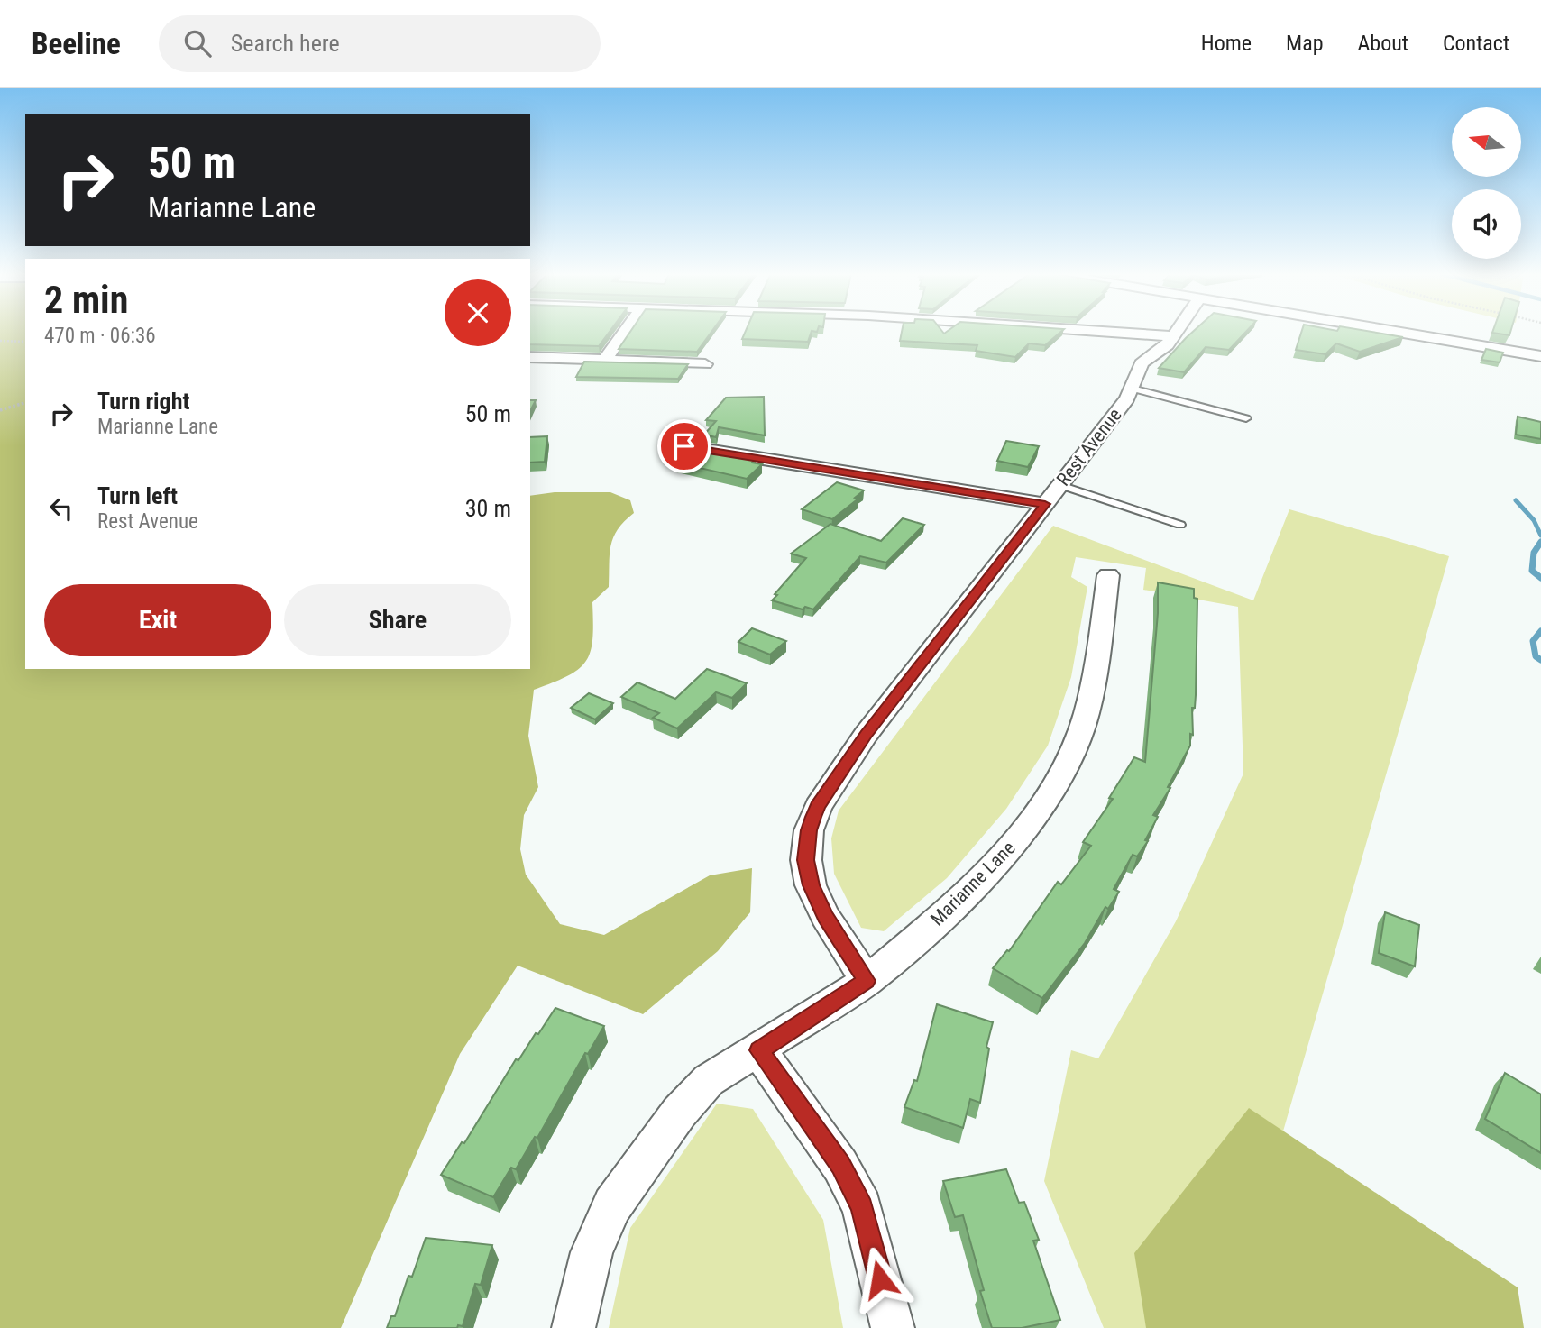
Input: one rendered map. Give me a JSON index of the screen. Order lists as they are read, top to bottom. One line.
{"streets":{"street":["Rest Avenue","Marianne Lane"]},"crossings":[["Rest Avenue","Marianne Lane"]],"north":"left","page":{"header":"Beeline","search":"Search here","nav":["Home","Map","About","Contact"],"turn":["50 m","Marianne Lane"],"heading":["2 min","470 m · 06:36"],"list":[{"name":"Turn right","note":"Marianne Lane","value":"50 m"},{"name":"Turn left","note":"Rest Avenue","value":"30 m"}],"buttons":["Exit","Share"]}}
